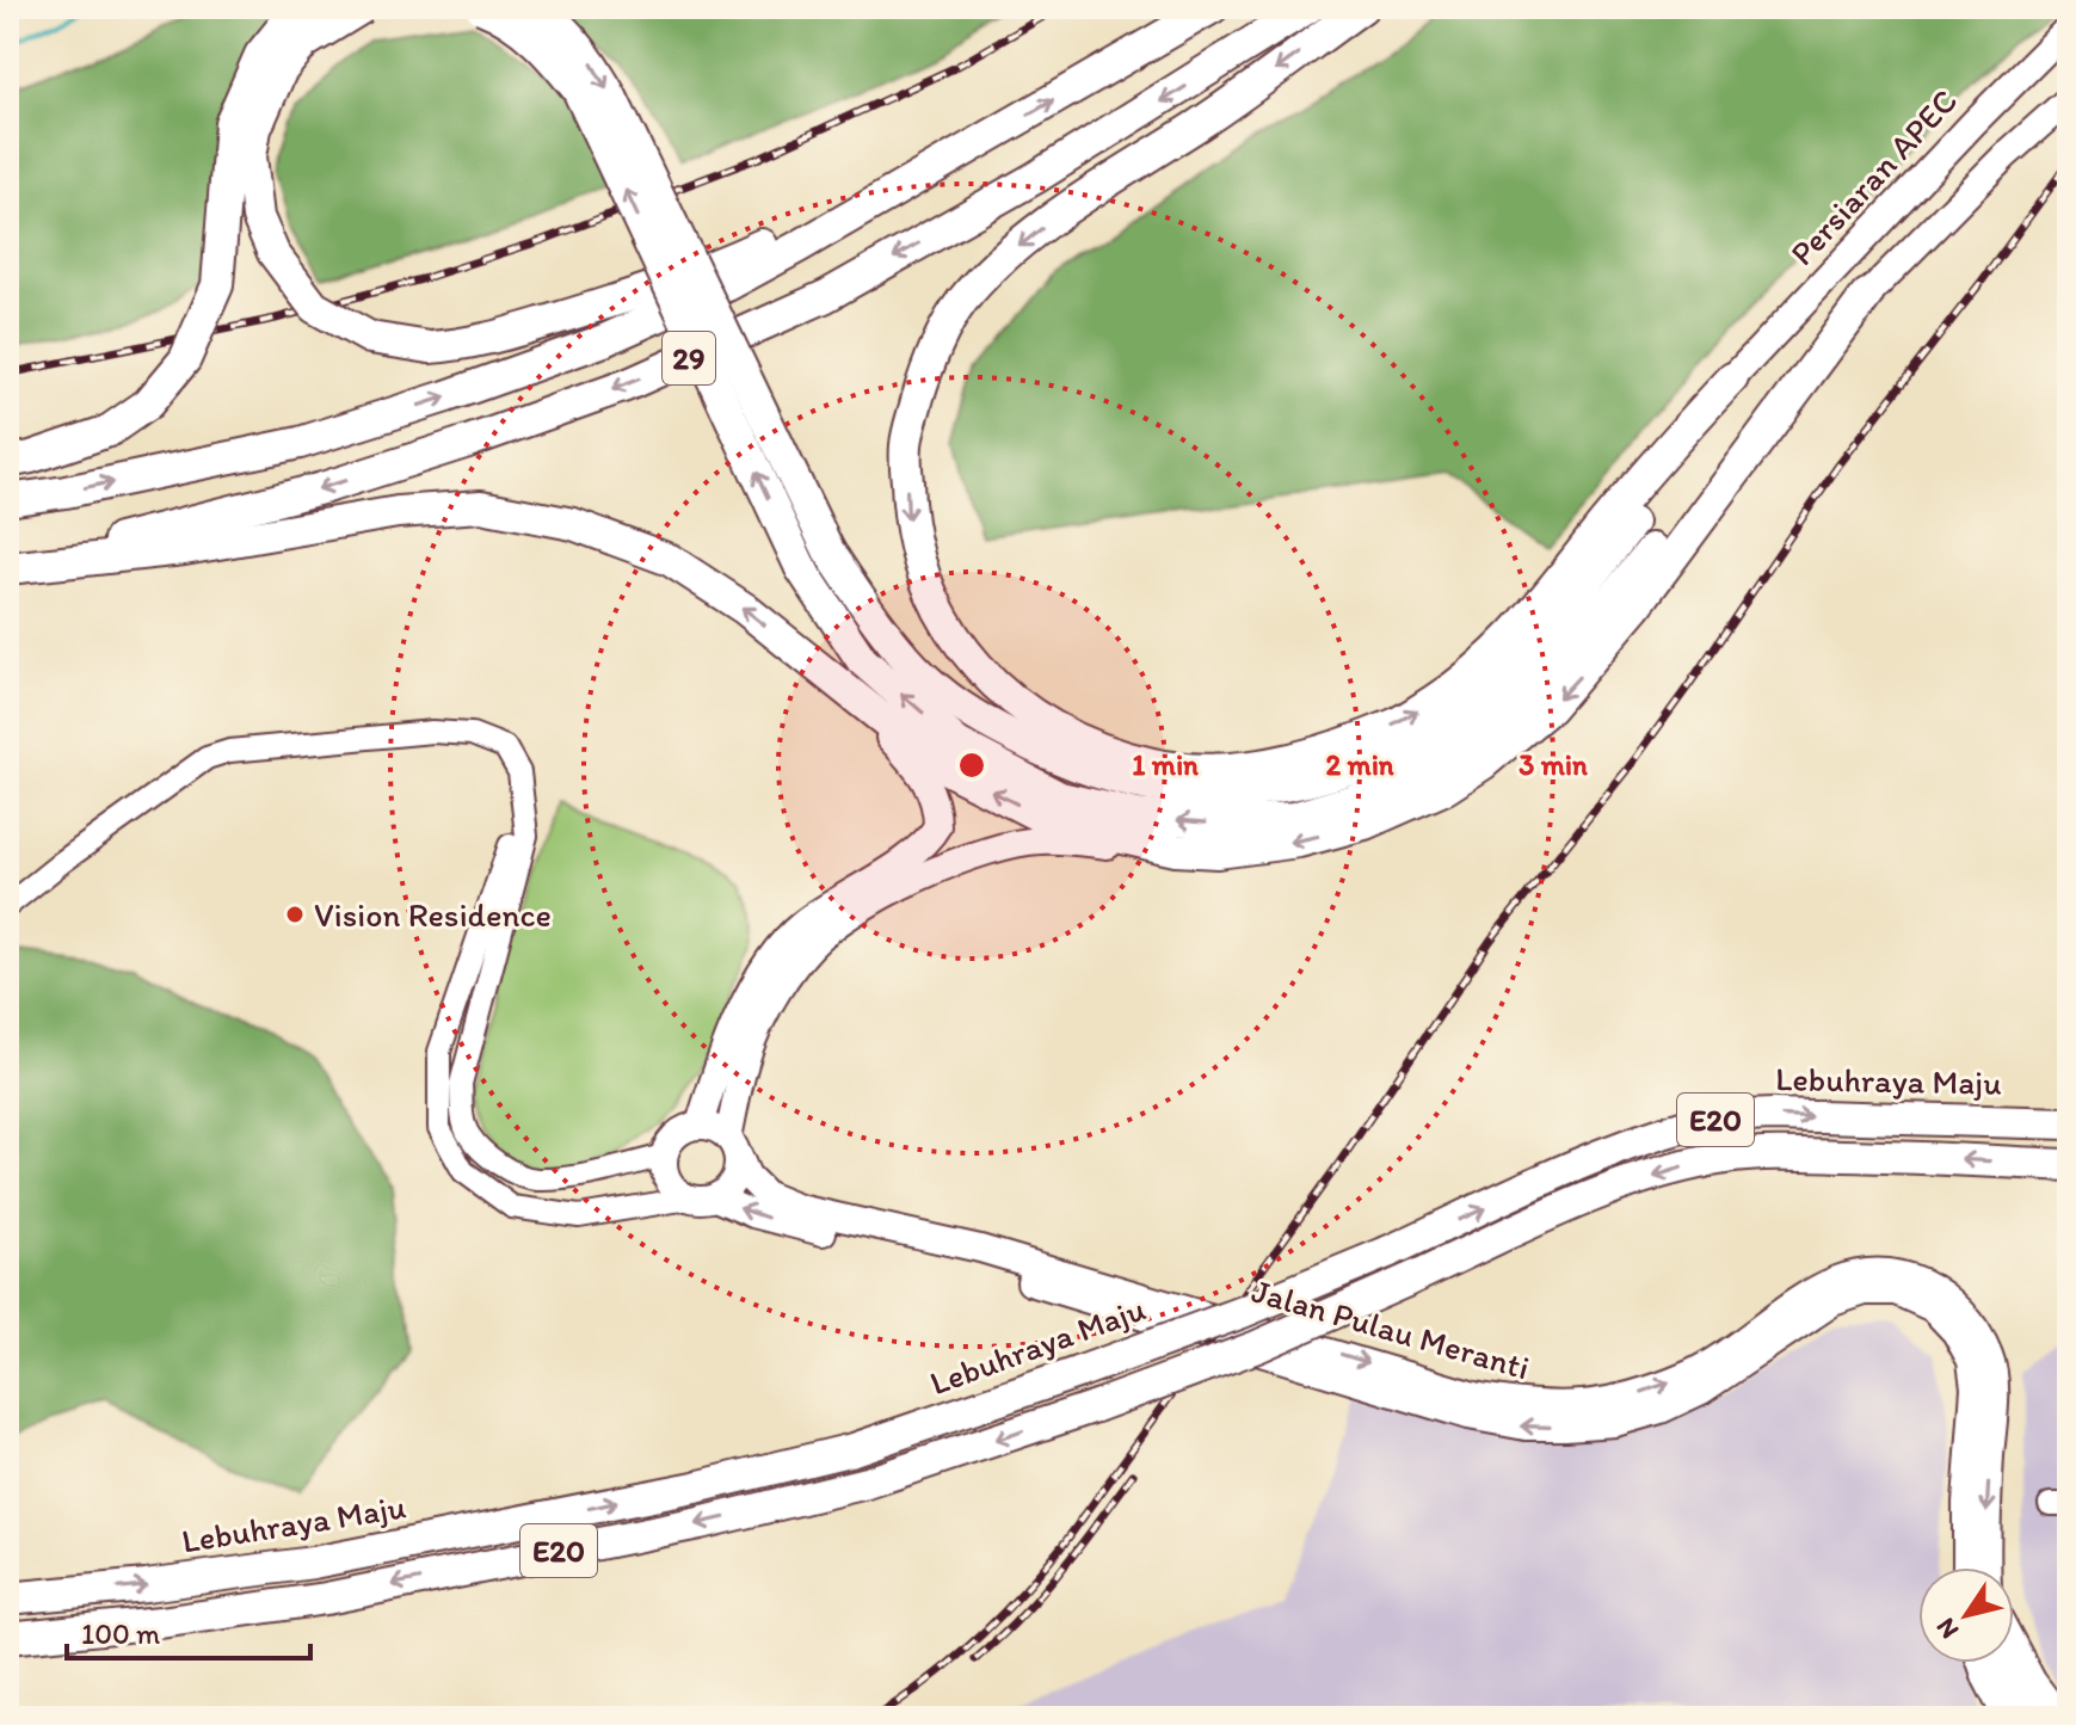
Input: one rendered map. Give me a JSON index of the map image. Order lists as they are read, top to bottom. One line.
{"streets":{"highway":["29","Lebuhraya Maju","E20"],"main road":["Persiaran APEC","Jalan Pulau Meranti"]},"places":["Vision Residence"],"scale_bar":"100 m","north":"bottom left","rings":["1 min","2 min","3 min"]}
